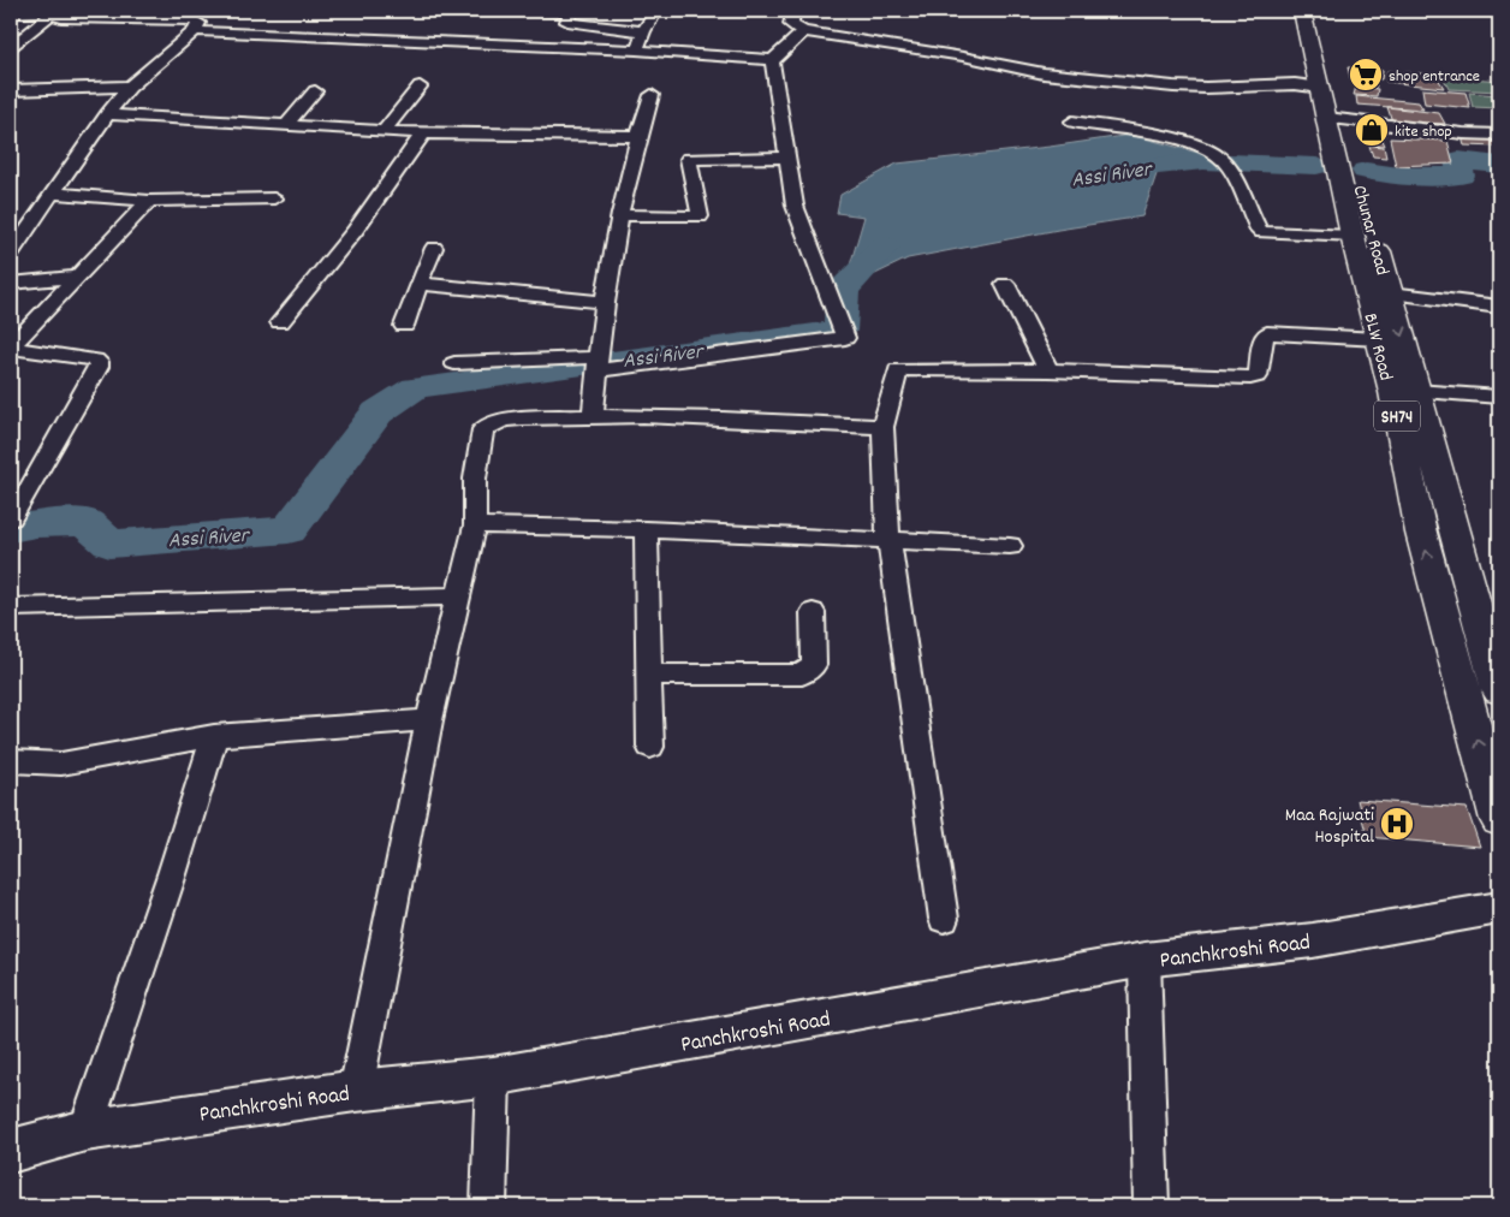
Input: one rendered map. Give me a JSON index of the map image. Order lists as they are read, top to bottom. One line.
{"streets":{"main road":["Chunar Road","BLW Road","SH74"],"street":["Panchkroshi Road"]},"crossings":[["Chunar Road","BLW Road"],["BLW Road","SH74"]],"one_way":["BLW Road"],"water":["Assi River"],"places":{"supermarket":["shop entrance"],"shop":["kite shop"],"hospital":["Maa Rajwati Hospital"]}}
